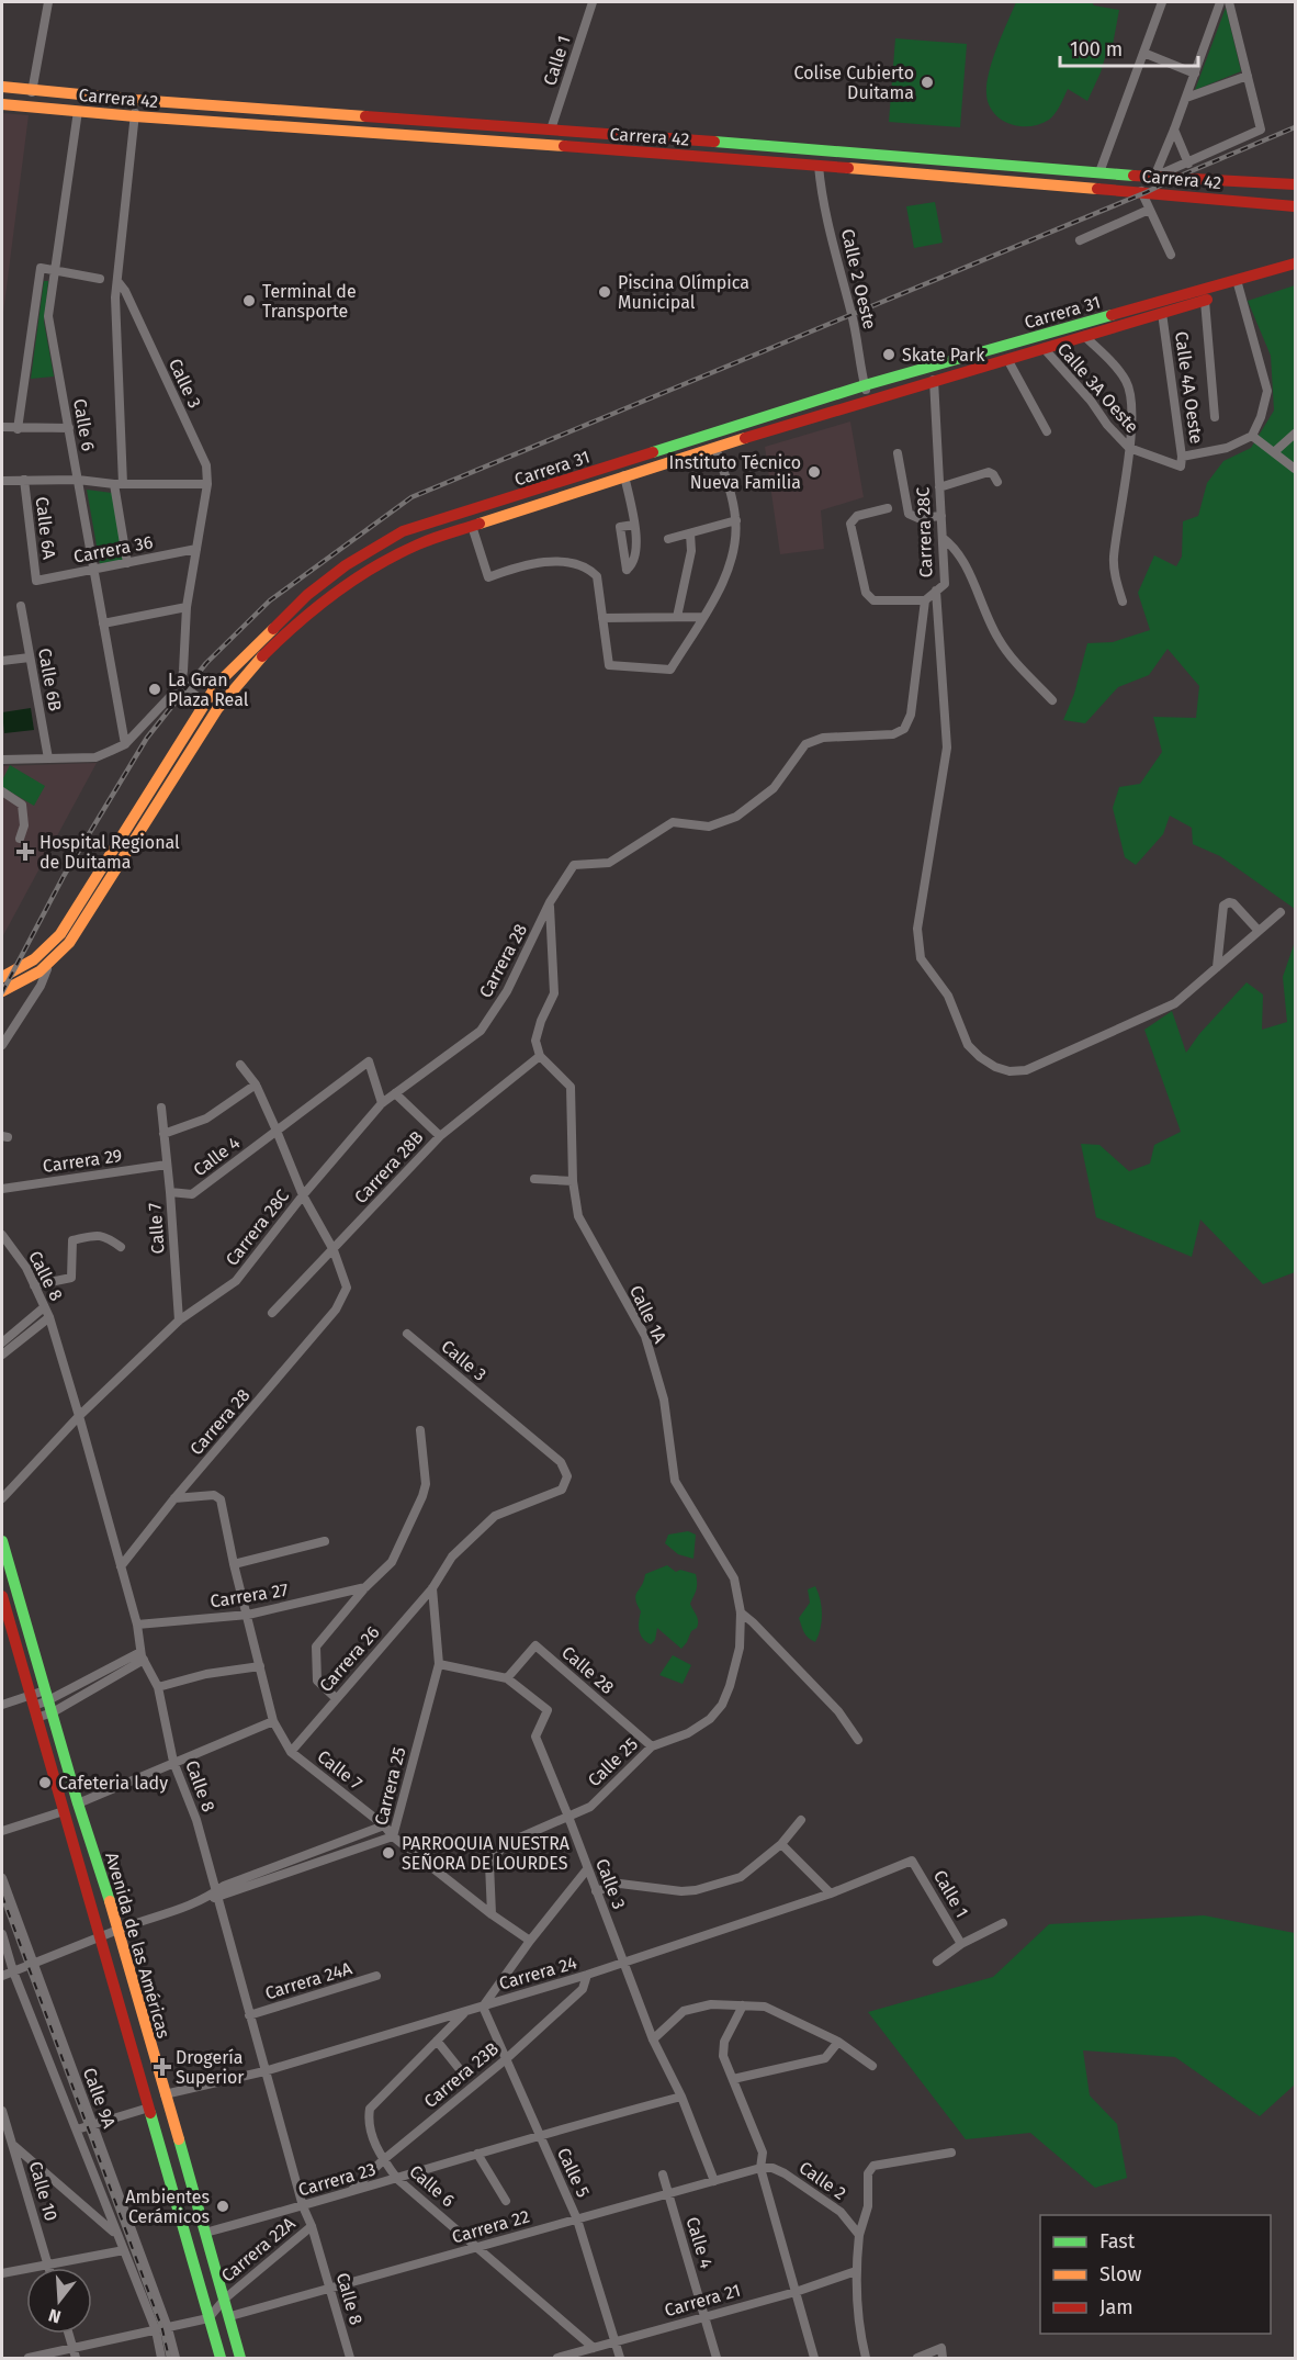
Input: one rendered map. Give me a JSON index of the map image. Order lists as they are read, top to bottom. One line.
{"streets":{"main road":["Carrera 42","Carrera 31","Avenida de las Américas"],"street":["Calle 1","Calle 2 Oeste","Calle 3","Calle 3A Oeste","Calle 4A Oeste","Calle 6","Calle 6A","Carrera 28C","Carrera 36","Calle 6B","Carrera 28","Calle 4","Carrera 29","Carrera 28B","Calle 7","Calle 8","Calle 1A","Carrera 27","Carrera 26","Calle 28","Calle 25","Carrera 25","Carrera 24","Carrera 24A","Carrera 23B","Calle 9A","Calle 5","Carrera 23","Calle 2","Calle 10","Carrera 22","Carrera 22A","Carrera 21"]},"crossings":[["Calle 1","Carrera 42"],["Calle 1","Carrera 24"],["Carrera 42","Calle 2 Oeste"],["Carrera 42","Calle 6"],["Calle 2 Oeste","Carrera 31"],["Carrera 31","Calle 3A Oeste"],["Carrera 31","Calle 4A Oeste"],["Carrera 31","Carrera 28C"],["Calle 3","Carrera 36"],["Calle 3","Carrera 26"],["Calle 3","Calle 28"],["Calle 3","Calle 25"],["Calle 3","Carrera 25"],["Calle 3","Carrera 24"],["Calle 3","Carrera 23"],["Calle 3","Carrera 22"],["Calle 6","Carrera 36"],["Calle 6","Carrera 23B"],["Calle 6","Carrera 23"],["Calle 6","Carrera 22"],["Calle 6","Carrera 21"],["Calle 6A","Carrera 36"],["Carrera 28C","Carrera 28"],["Carrera 28C","Calle 7"],["Carrera 28C","Calle 8"],["Carrera 28","Carrera 28B"],["Carrera 28","Calle 7"],["Carrera 28","Calle 8"],["Calle 4","Calle 7"],["Calle 4","Carrera 22"],["Calle 4","Carrera 21"],["Carrera 29","Calle 7"],["Carrera 28B","Calle 1A"],["Calle 7","Carrera 27"],["Calle 7","Carrera 26"],["Calle 7","Calle 25"],["Calle 7","Carrera 25"],["Calle 8","Carrera 27"],["Calle 8","Carrera 25"],["Calle 8","Carrera 24"],["Calle 8","Carrera 24A"],["Calle 8","Carrera 23"],["Calle 8","Carrera 22"],["Calle 8","Carrera 22A"],["Calle 1A","Calle 25"],["Carrera 26","Carrera 25"],["Calle 28","Calle 25"],["Carrera 25","Avenida de las Américas"],["Carrera 25","Calle 9A"],["Avenida de las Américas","Carrera 24"],["Avenida de las Américas","Carrera 23"],["Avenida de las Américas","Carrera 22"],["Avenida de las Américas","Carrera 22A"],["Carrera 24","Carrera 23B"],["Carrera 24","Calle 5"],["Carrera 23B","Calle 5"],["Carrera 23B","Carrera 23"],["Calle 5","Carrera 23"],["Calle 5","Carrera 22"],["Calle 5","Carrera 21"],["Calle 2","Carrera 22"]],"places":{"other":["Colise Cubierto Duitama","Piscina Olímpica Municipal","Terminal de Transporte","Skate Park","Instituto Técnico Nueva Familia","La Gran Plaza Real","Cafeteria lady","PARROQUIA NUESTRA SEÑORA DE LOURDES","Ambientes Cerámicos"],"health":["Hospital Regional de Duitama","Drogería Superior"]},"legend":["Fast","Slow","Jam"],"scale_bar":"100 m","north":"bottom"}
